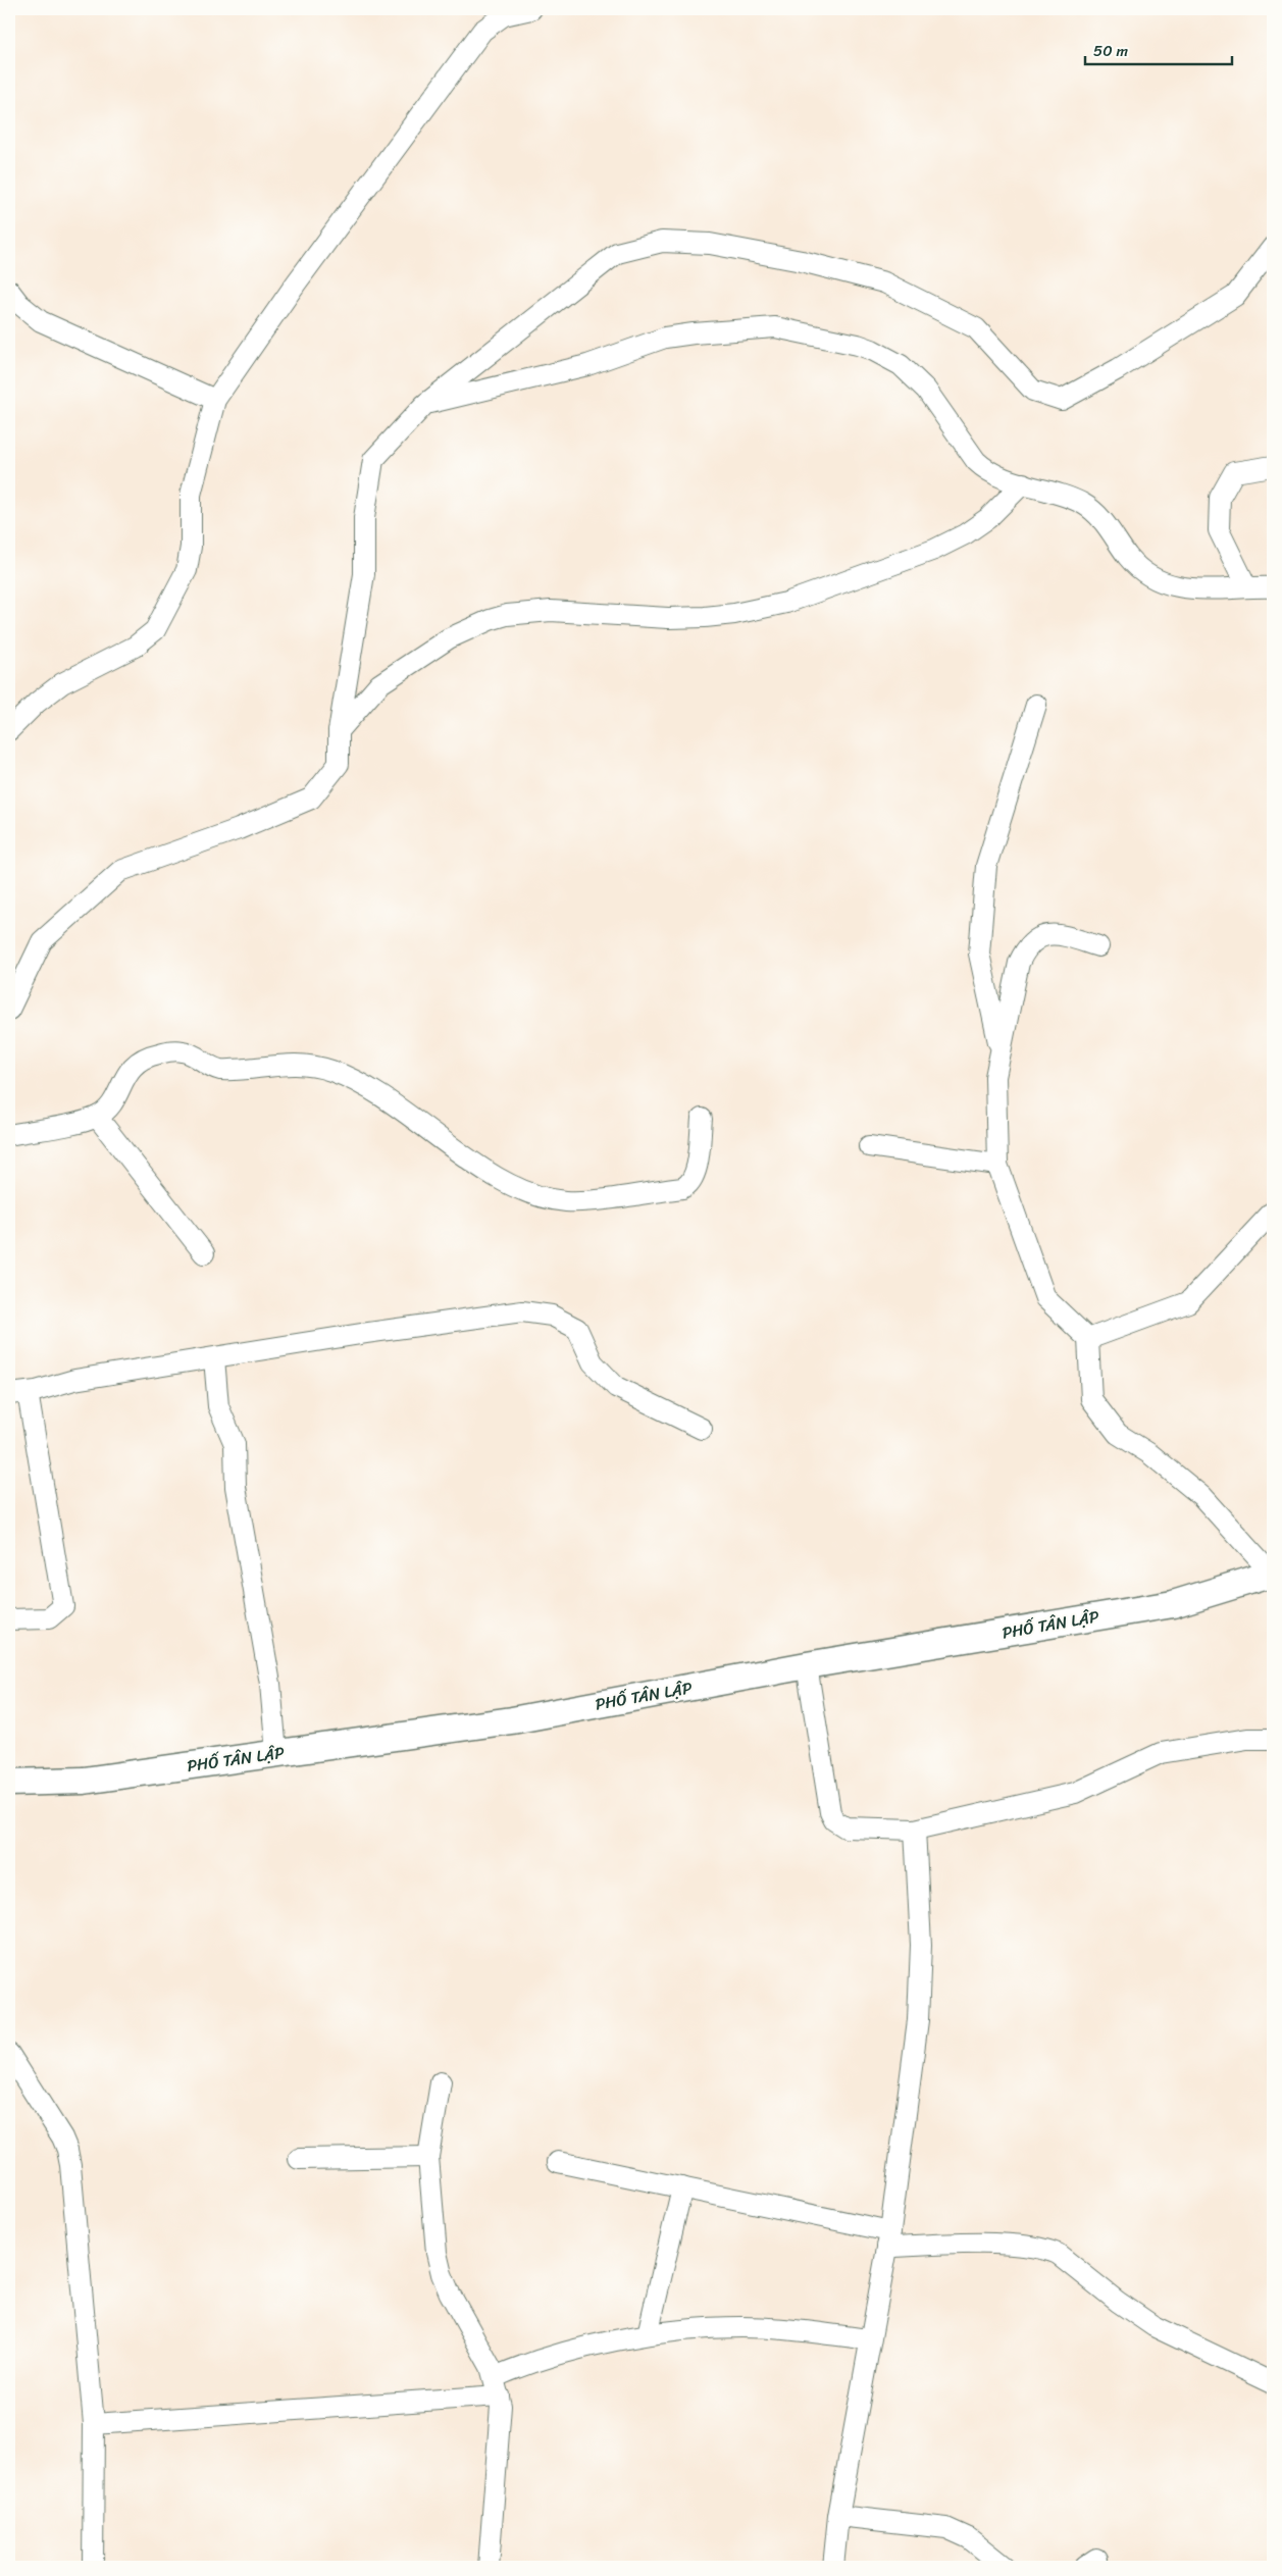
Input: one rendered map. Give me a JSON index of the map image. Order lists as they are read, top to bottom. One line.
{"streets":{"main road":["PHỐ TÂN LẬP"]},"scale_bar":"50 m"}
